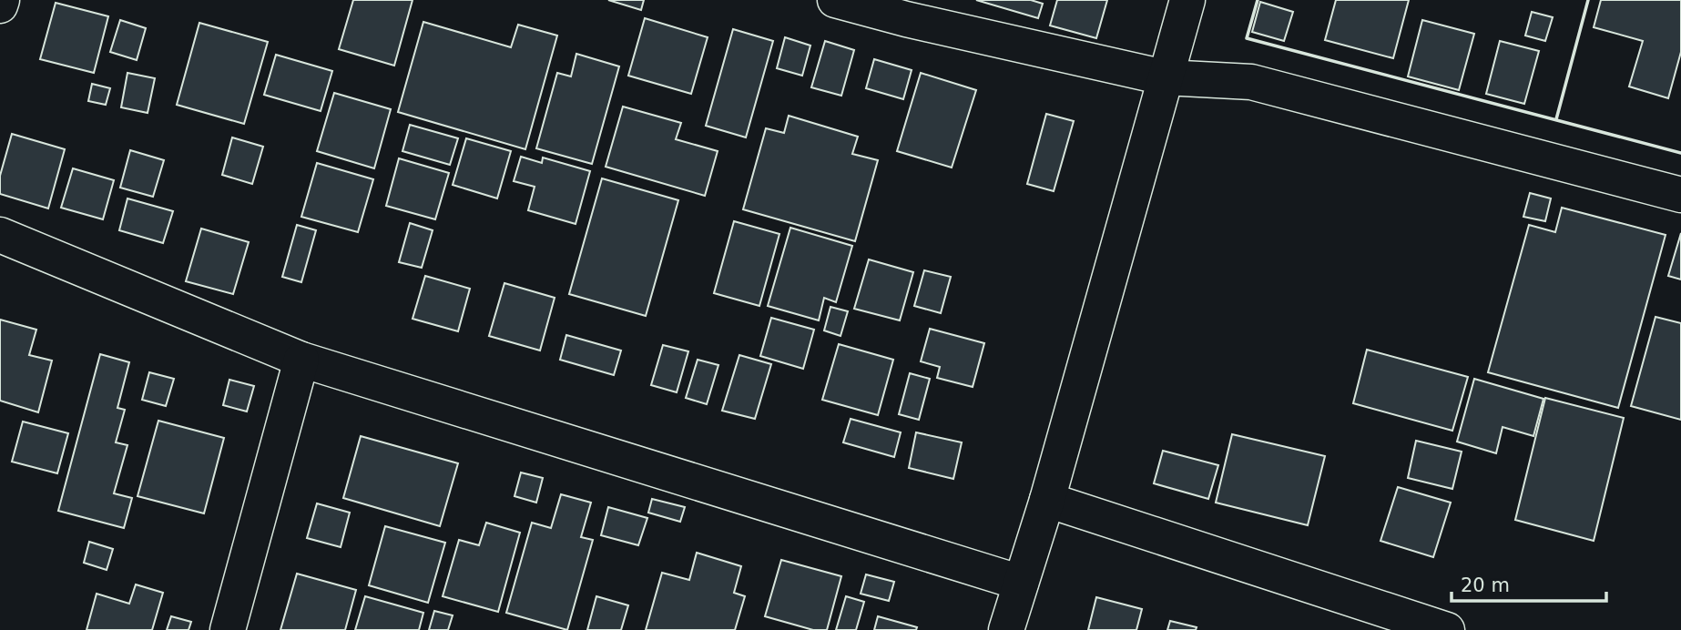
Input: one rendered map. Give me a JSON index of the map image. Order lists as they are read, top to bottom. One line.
{"scale_bar":"20 m"}
